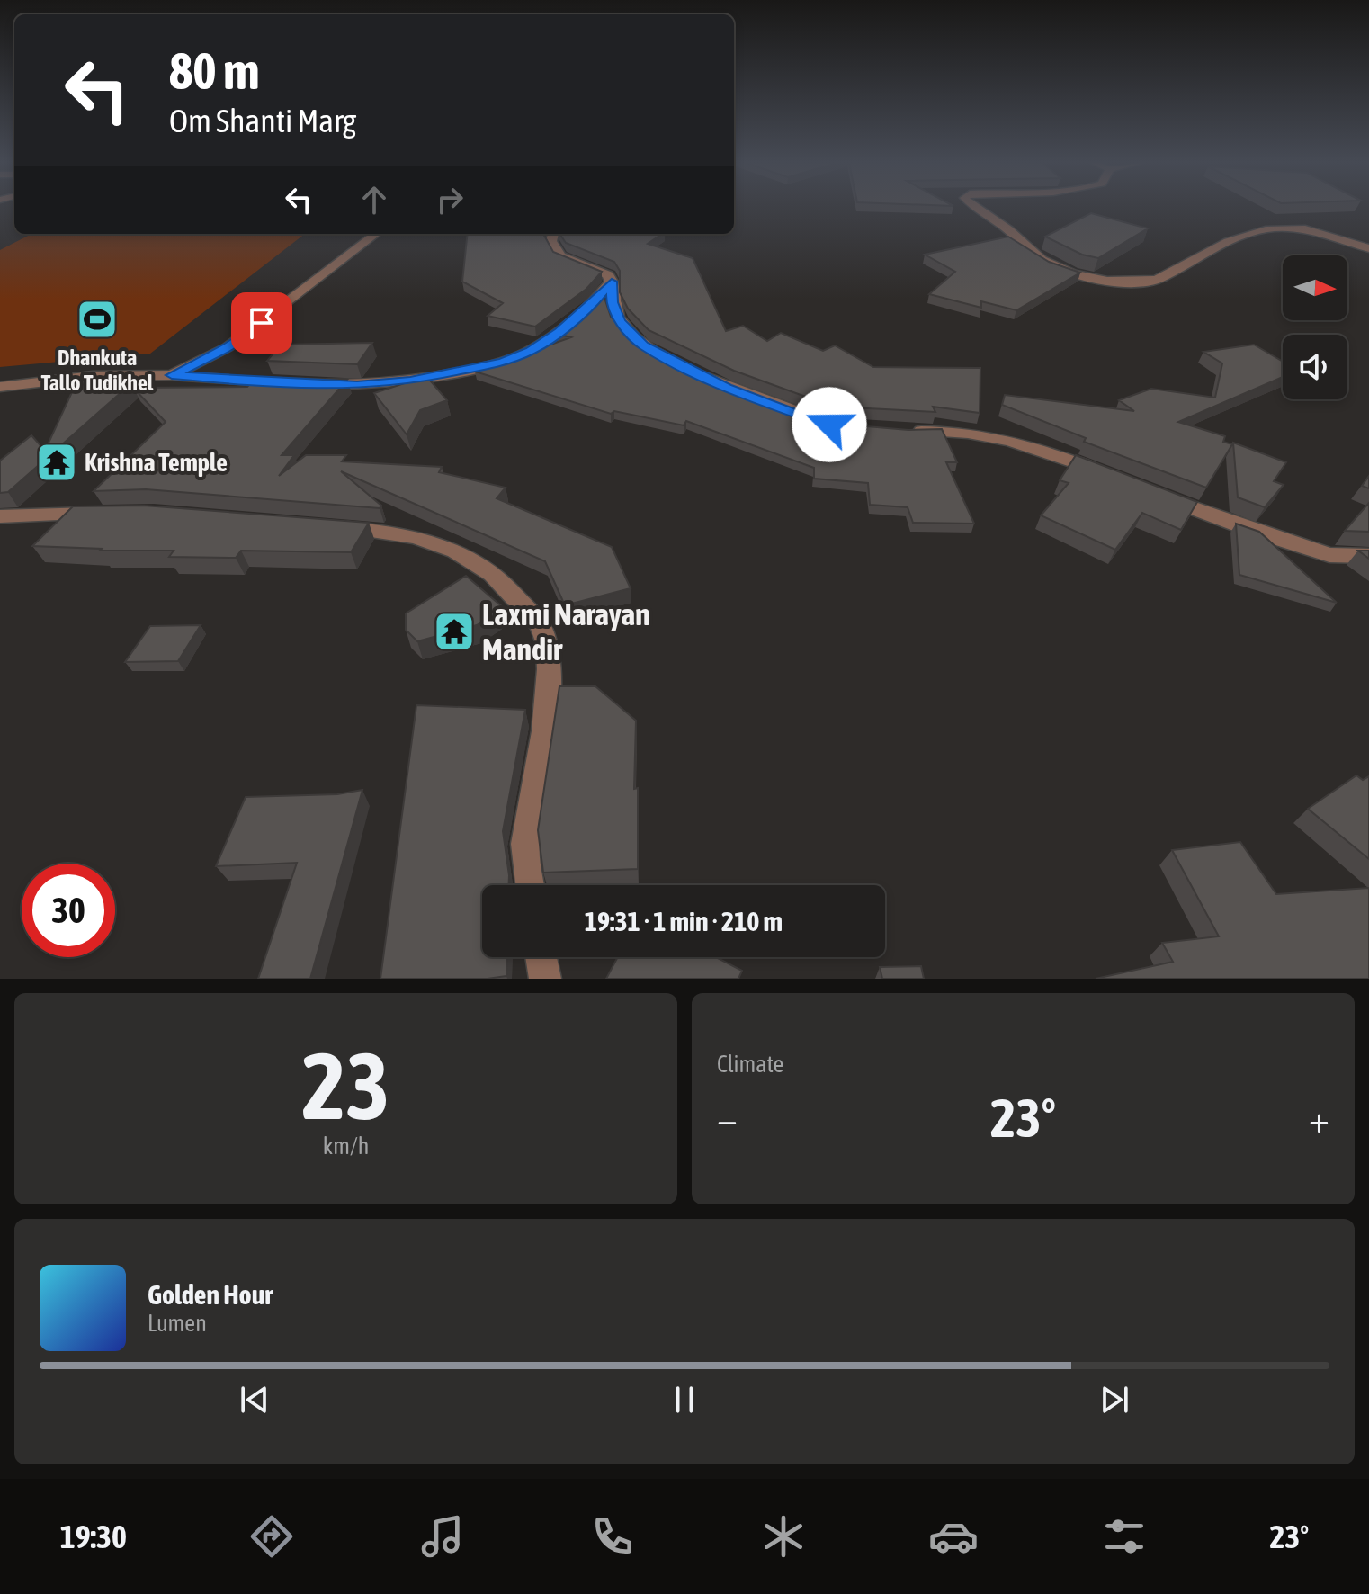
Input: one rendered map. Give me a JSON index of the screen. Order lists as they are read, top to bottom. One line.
{"places":{"sports":["Dhankuta Tallo Tudikhel"],"temple":["Krishna Temple","Laxmi Narayan Mandir"]},"north":"right","page":{"turn":["80 m","Om Shanti Marg"],"limit":"30","trip":"19:31 · 1 min · 210 m","tile":[["23","km/h"],"Climate"],"heat":["−","23°","+"],"song":["Golden Hour","Lumen"],"tabs":["19:30","23°"]}}
